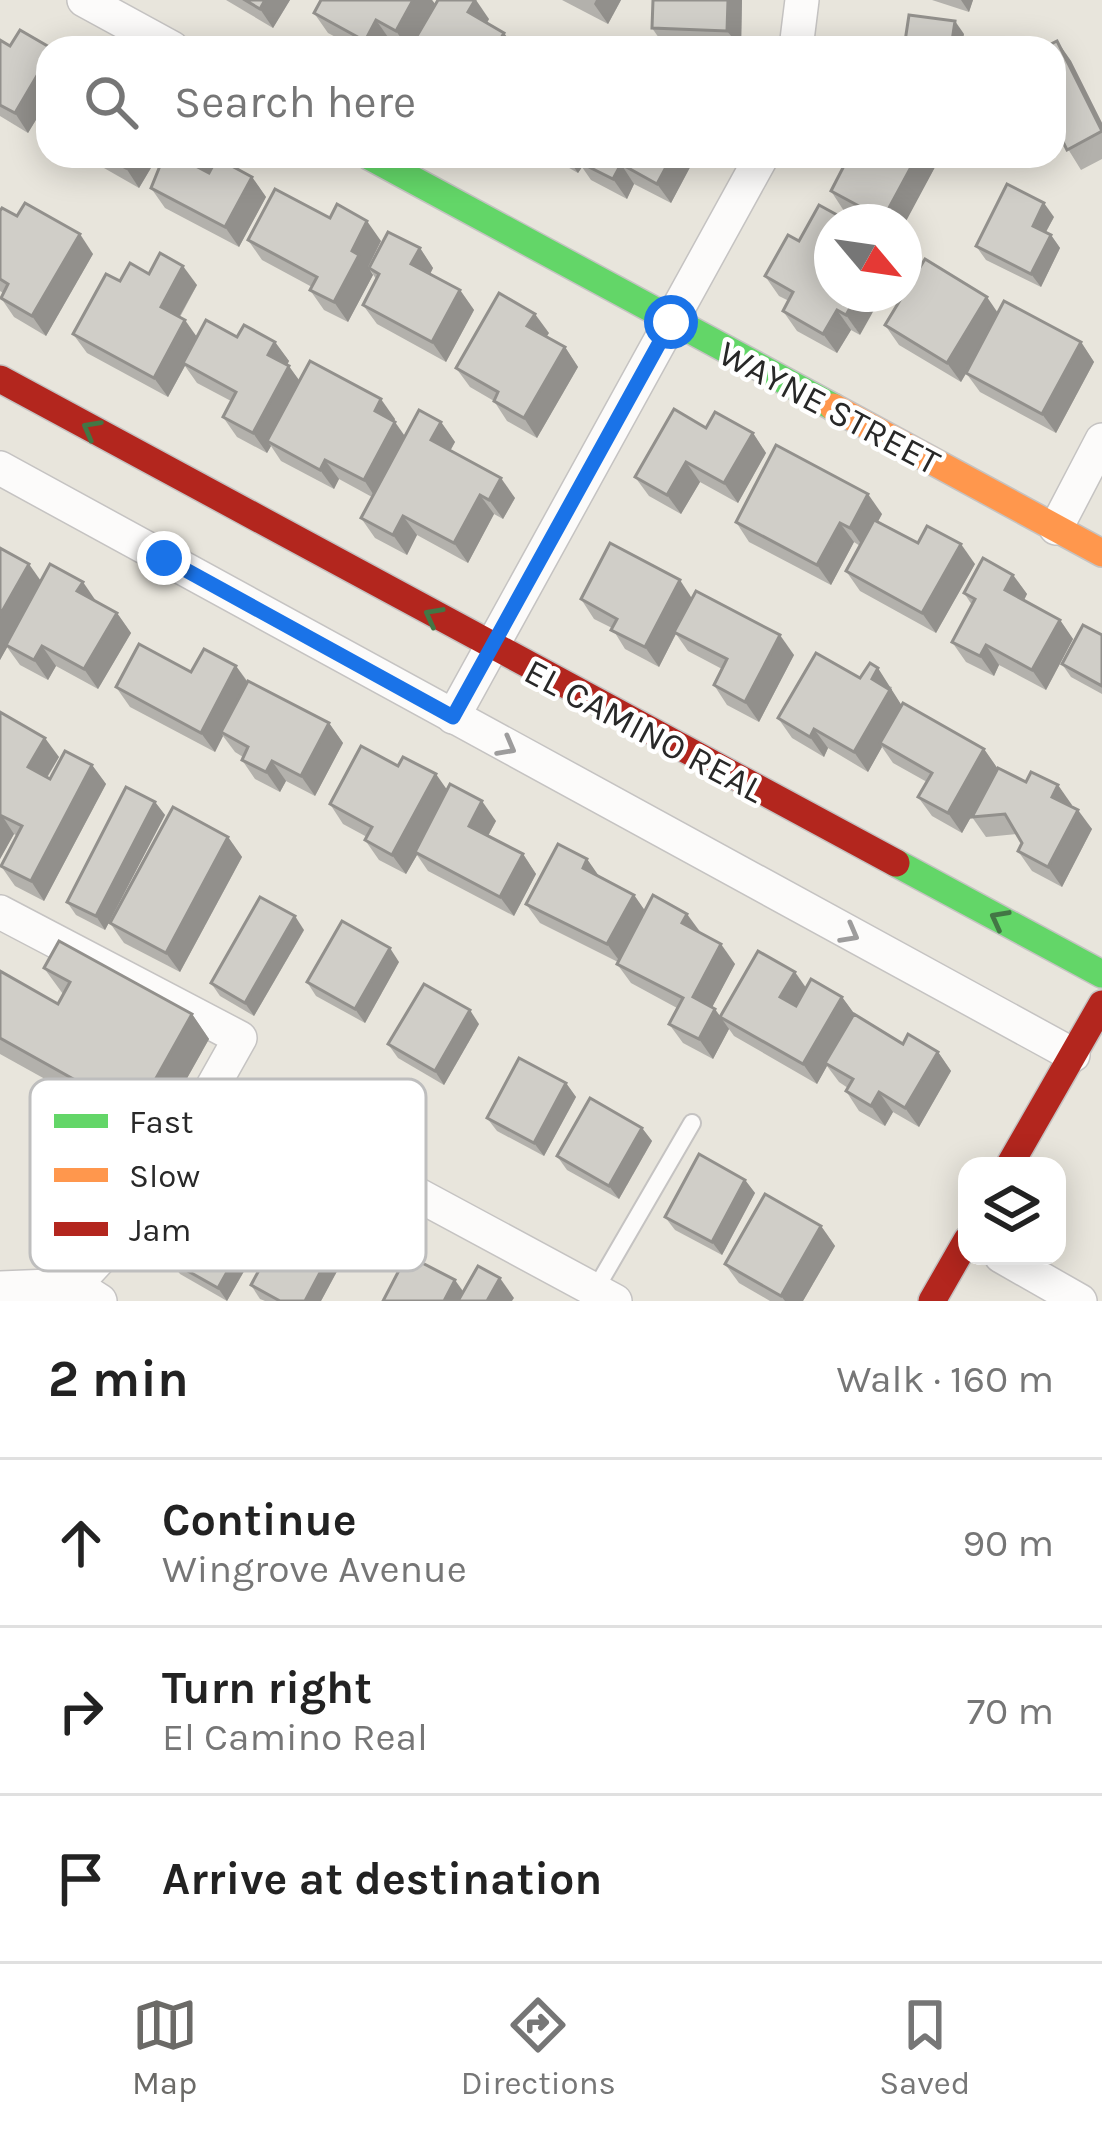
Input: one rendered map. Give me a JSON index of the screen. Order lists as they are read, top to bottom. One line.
{"streets":{"street":["WAYNE STREET","EL CAMINO REAL"]},"legend":["Fast","Slow","Jam"],"north":"bottom right","page":{"search":"Search here","heading":["2 min","Walk · 160 m"],"list":[["Continue","Wingrove Avenue","90 m"],["Turn right","El Camino Real","70 m"],"Arrive at destination"],"nav":["Map","Directions","Saved"]}}
